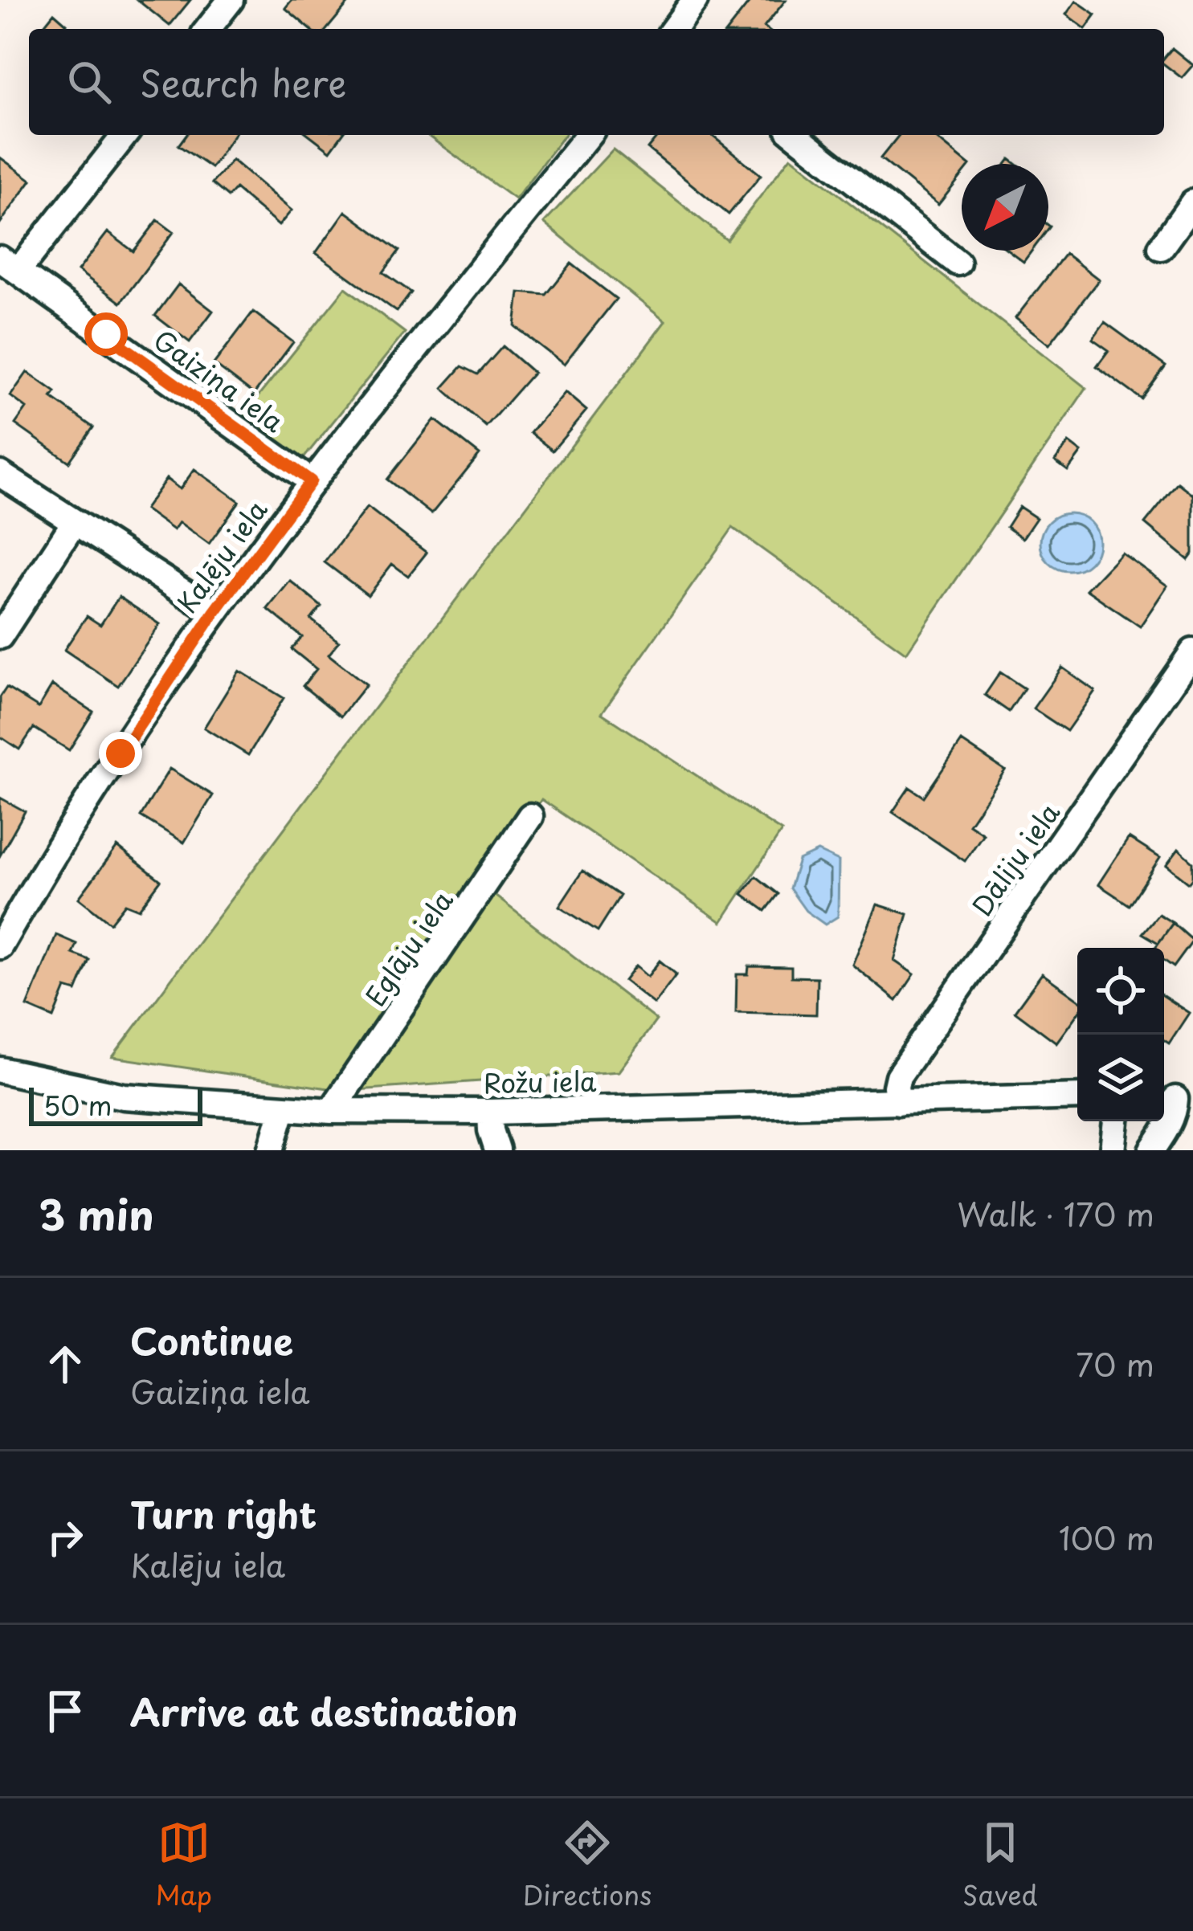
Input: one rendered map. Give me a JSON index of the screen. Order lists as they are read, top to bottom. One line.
{"streets":{"street":["Gaiziņa iela","Kalēju iela","Dāliju iela","Eglāju iela","Rožu iela"]},"crossings":[["Gaiziņa iela","Kalēju iela"],["Dāliju iela","Rožu iela"],["Eglāju iela","Rožu iela"]],"scale_bar":"50 m","north":"bottom left","page":{"search":"Search here","scale":"50 m","heading":["3 min","Walk · 170 m"],"list":[["Continue","Gaiziņa iela","70 m"],["Turn right","Kalēju iela","100 m"],"Arrive at destination"],"nav":["Map","Directions","Saved"]}}
